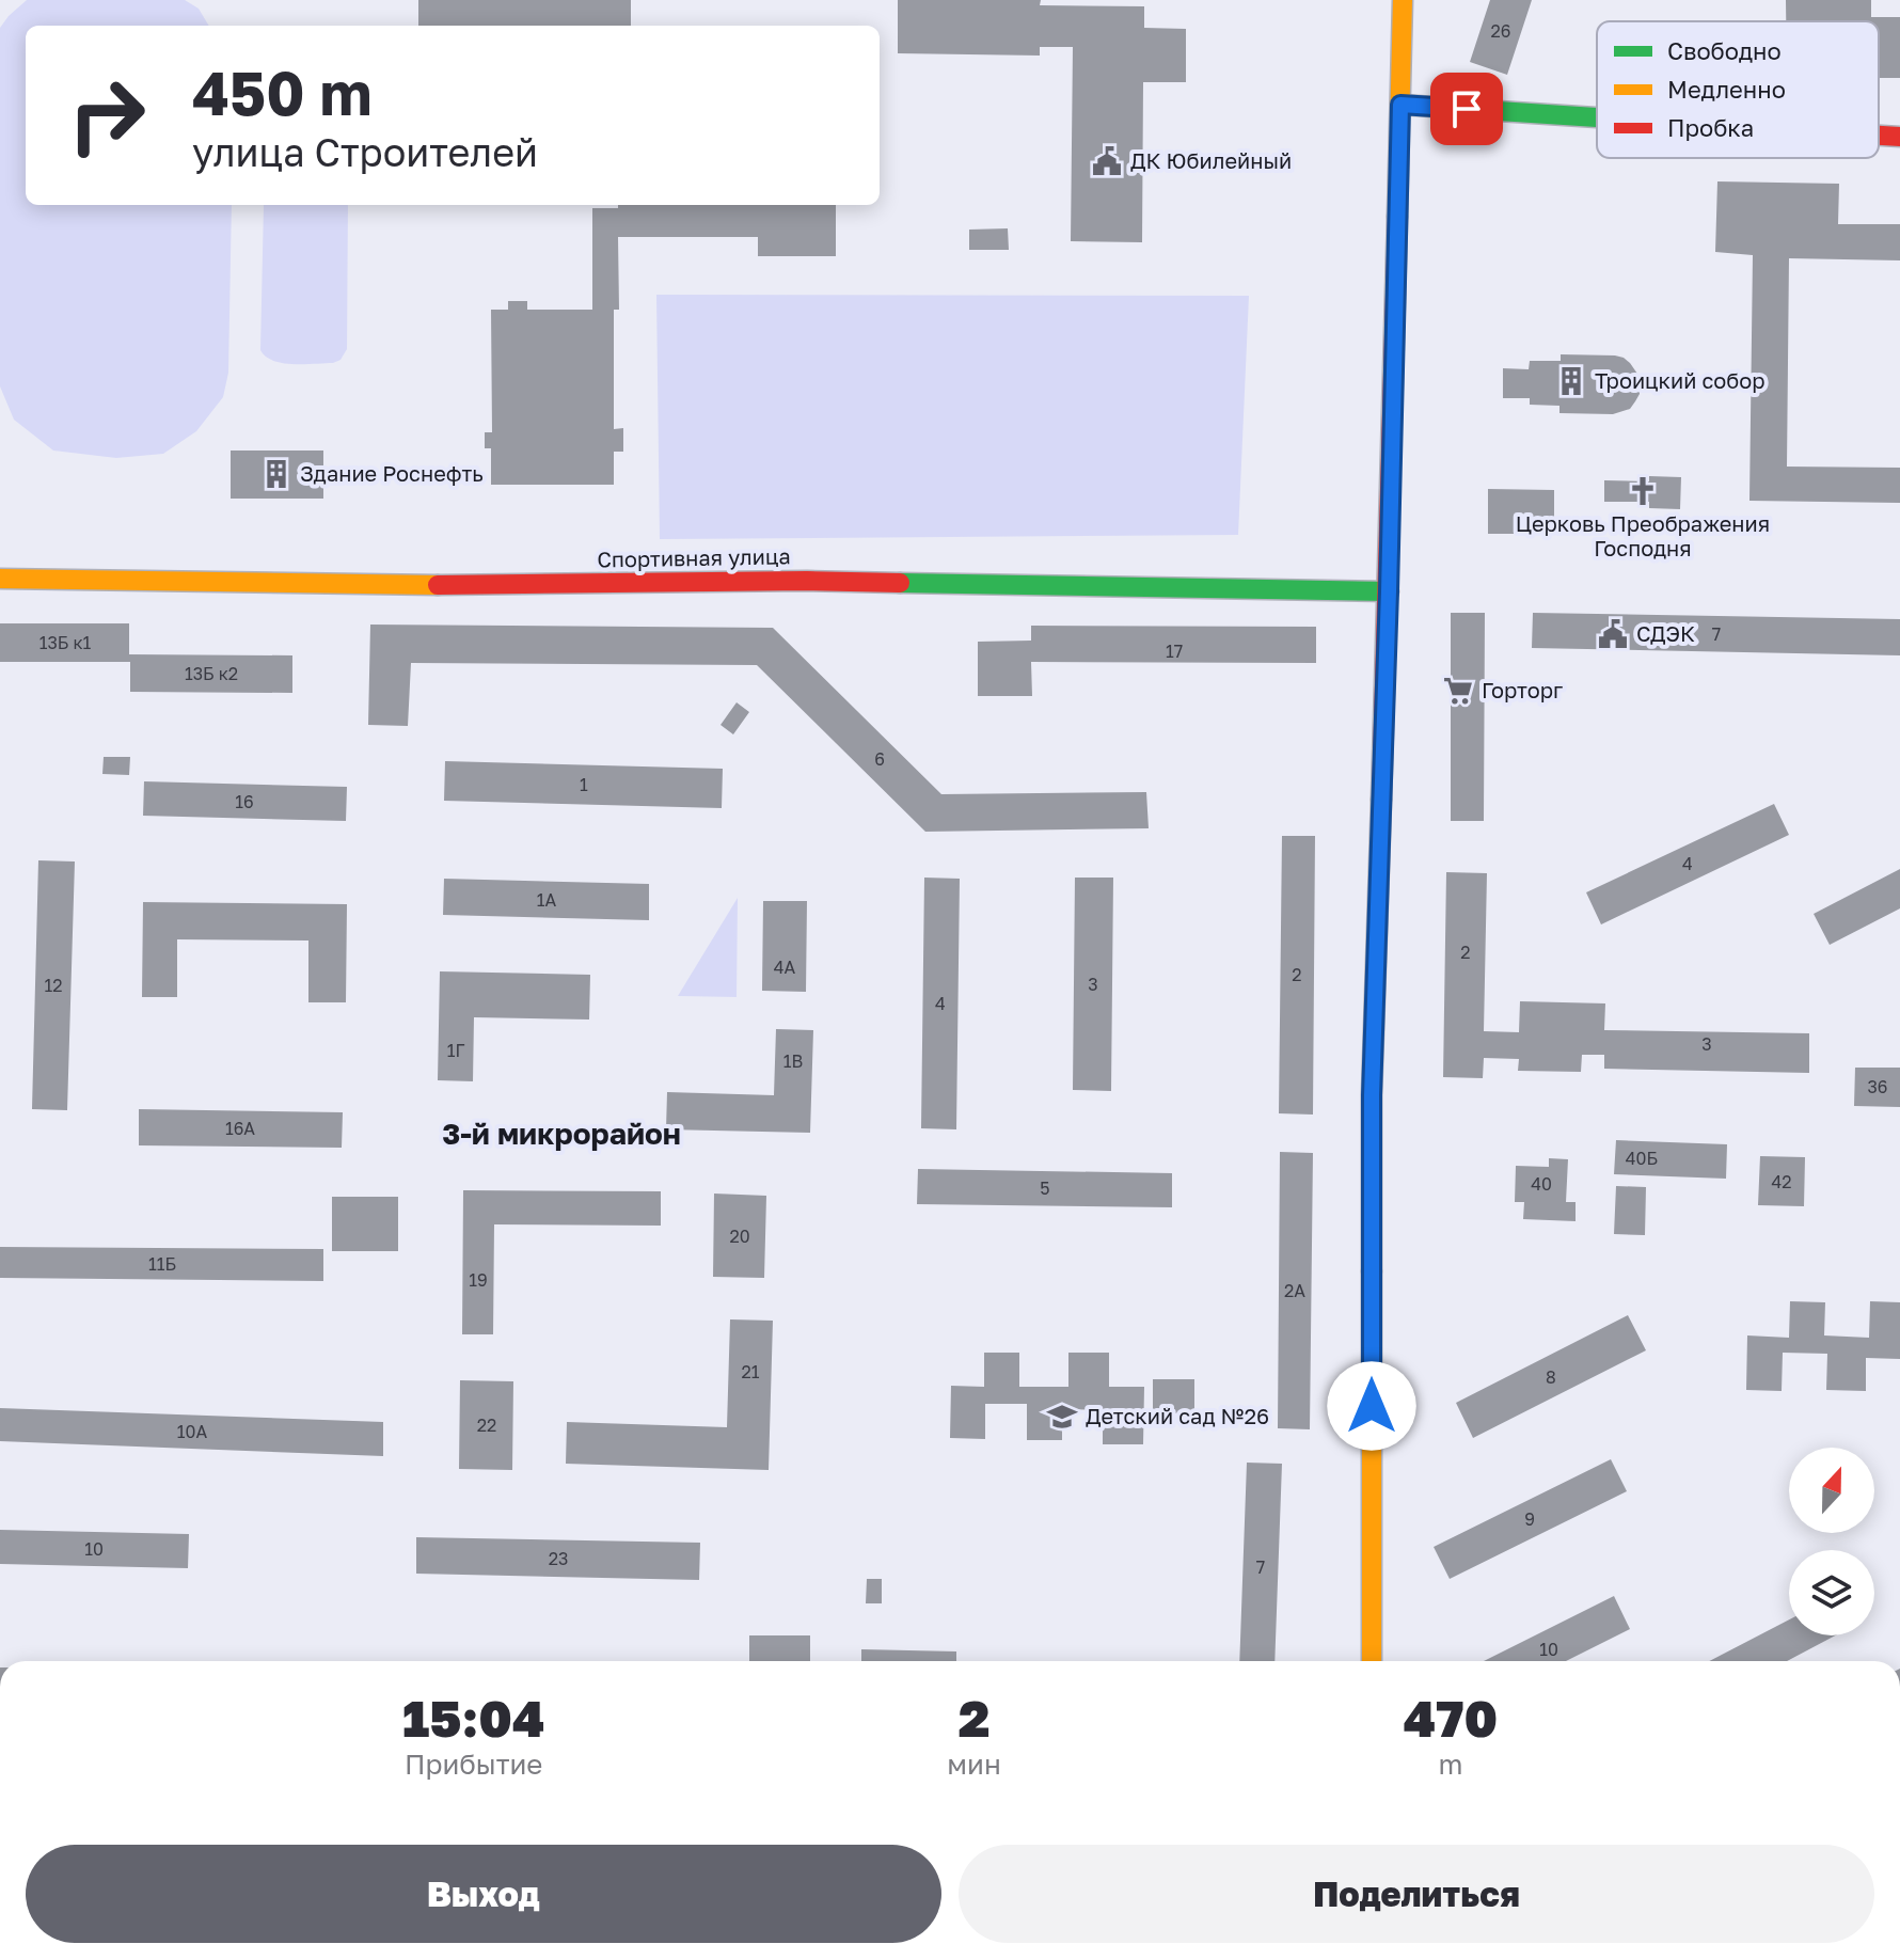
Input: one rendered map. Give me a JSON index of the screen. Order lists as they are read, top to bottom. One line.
{"streets":{"street":["Спортивная улица"]},"districts":["3-й микрорайон"],"places":{"public building":["ДК Юбилейный","СДЭК"],"building":["Троицкий собор","Здание Роснефть"],"church":["Церковь Преображения Господня"],"supermarket":["Горторг"],"school or university":["Детский сад №26"]},"house_numbers":["26","7","13Б к1","17","13Б к2","6","1","16","4","1А","2","4А","2","3","12","4","3","1Г","1В","36","16А","40Б","42","40","5","20","11Б","19","2А","21","8","22","10А","9","10","23","7","10"],"legend":["Свободно","Медленно","Пробка"],"north":"top","page":{"turn":["450 m","улица Строителей"],"eta":["15:04","Прибытие","2","мин","470","m"],"buttons":["Выход","Поделиться"]}}
